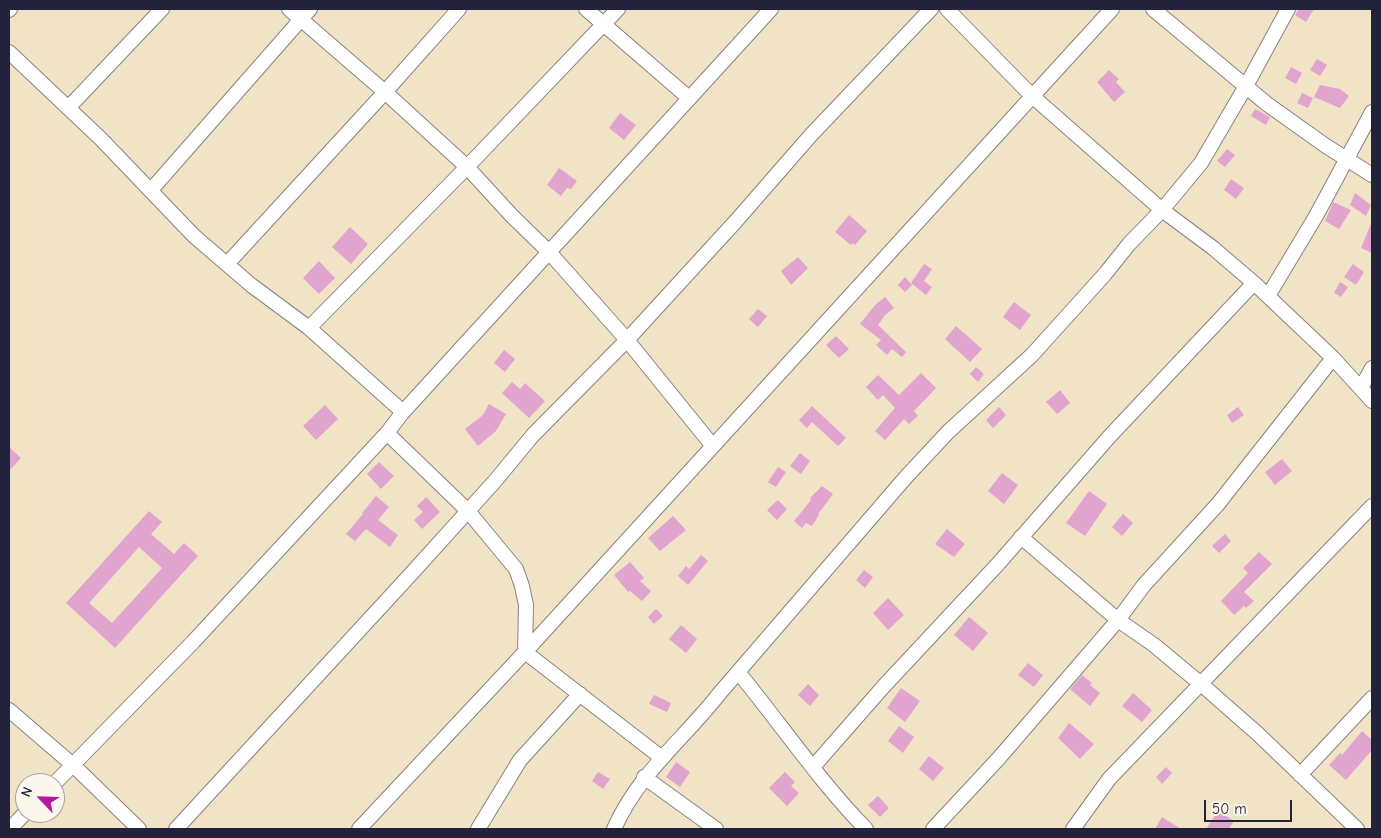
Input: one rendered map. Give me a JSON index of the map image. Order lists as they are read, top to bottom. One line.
{"scale_bar":"50 m","north":"top left"}
